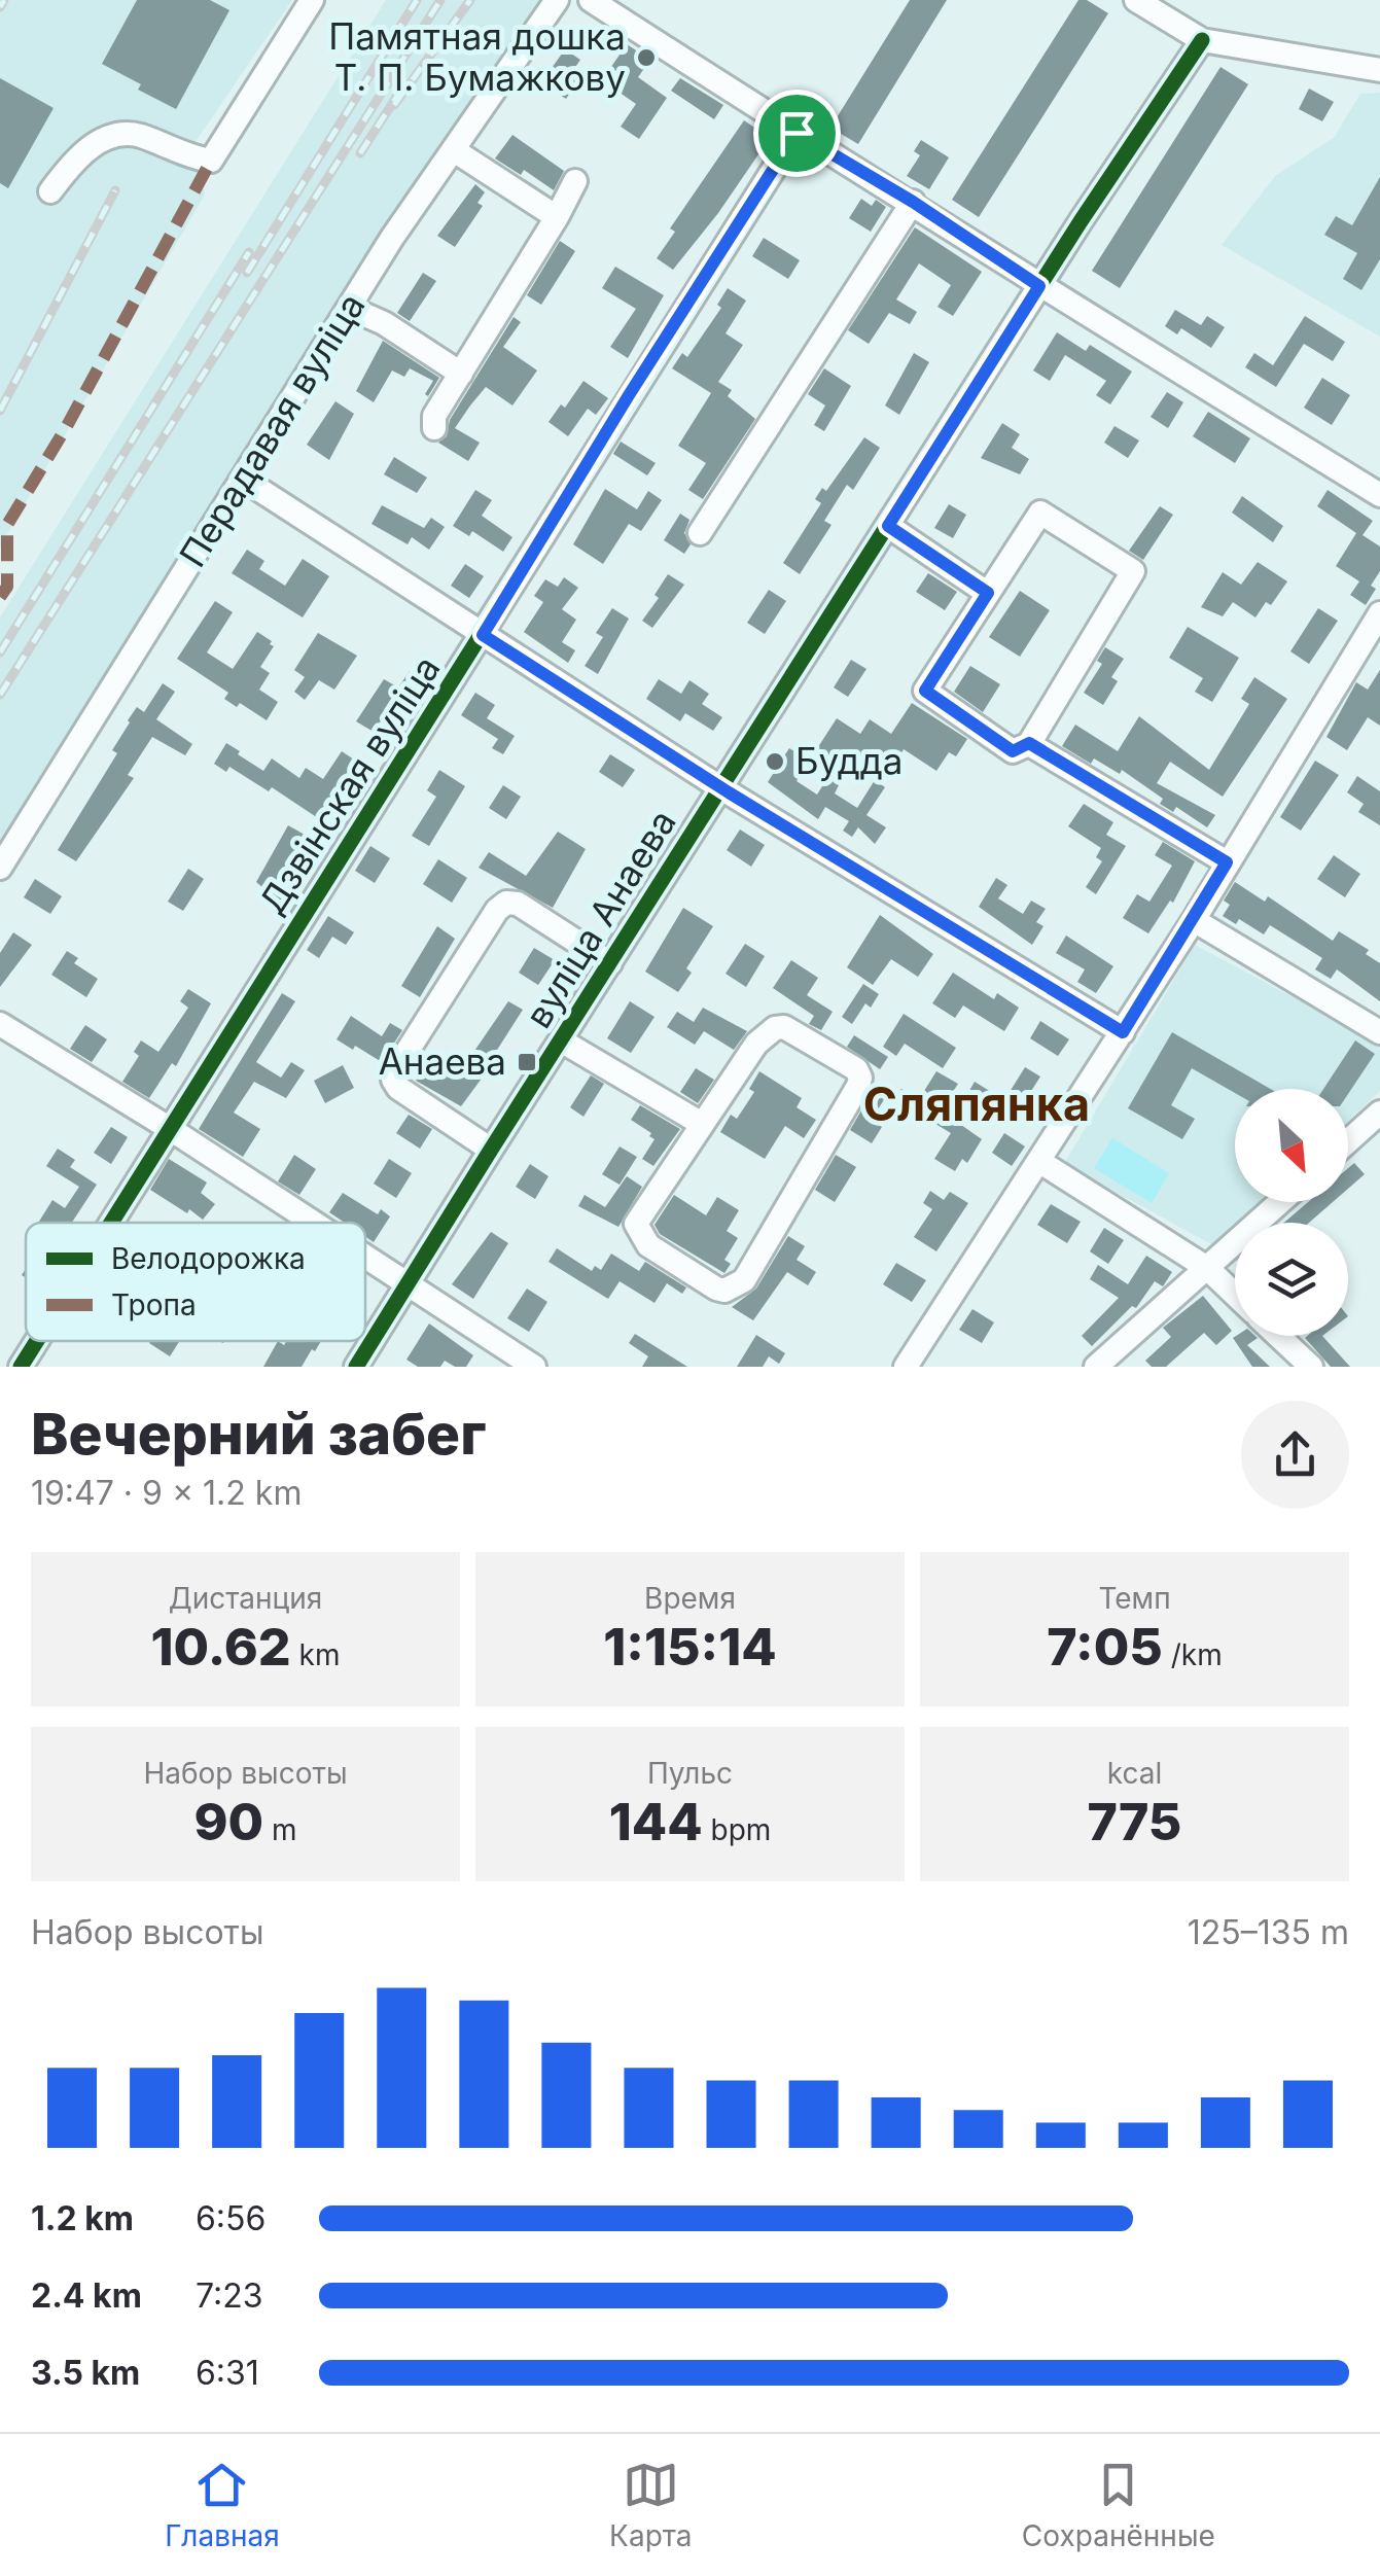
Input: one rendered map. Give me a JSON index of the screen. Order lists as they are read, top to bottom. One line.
{"streets":{"street":["Перадавая вуліца","Дзвінская вуліца","вуліца Анаева"]},"districts":["Сляпянка"],"places":{"other":["Памятная дошка Т. П. Бумажкову","Будда"],"transit":["Анаева"]},"legend":["Велодорожка","Тропа"],"north":"bottom right","page":{"heading":["Вечерний забег","19:47 · 9 × 1.2 km"],"stats":[["Дистанция","10.62 km"],["Время","1:15:14"],["Темп","7:05 /km"],["Набор высоты","90 m"],["Пульс","144 bpm"],["kcal","775"]],"chart":["Набор высоты","125–135 m"],"list":[{"name":"1.2 km","note":"6:56"},{"name":"2.4 km","note":"7:23"},{"name":"3.5 km","note":"6:31"}],"tabs":["Главная","Карта","Сохранённые"]}}
